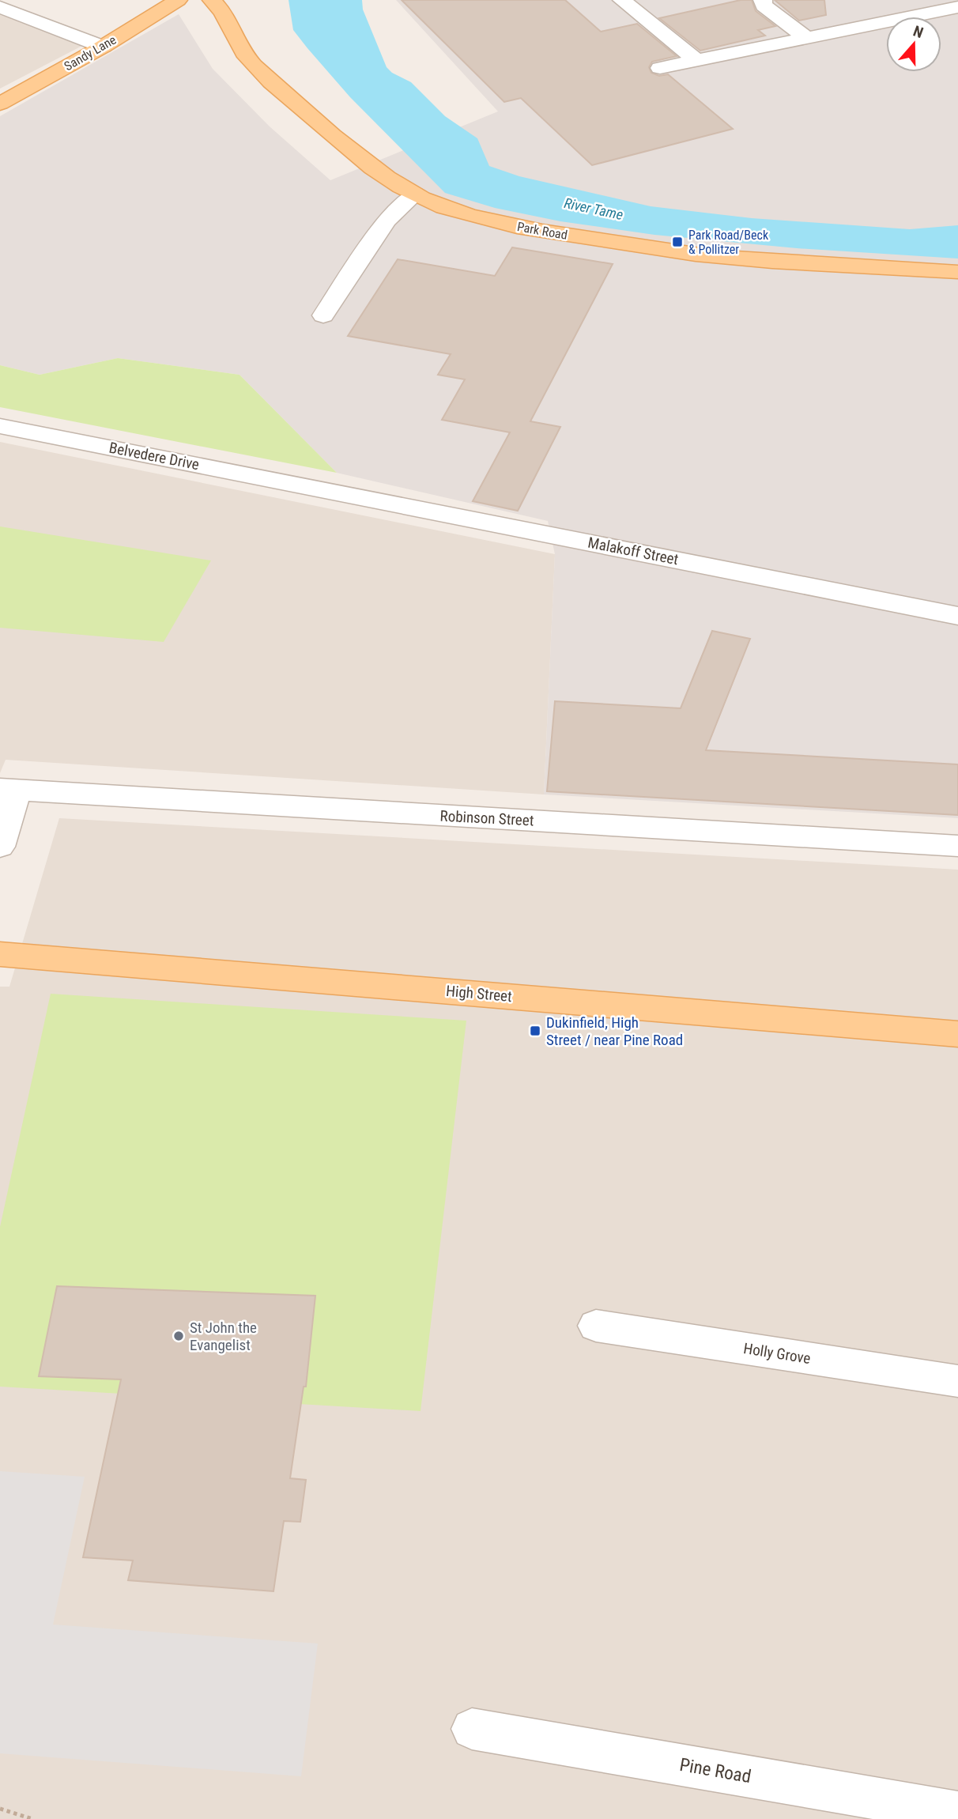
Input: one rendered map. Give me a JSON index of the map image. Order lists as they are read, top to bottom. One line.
{"streets":{"main road":["Sandy Lane","Park Road","High Street"],"street":["Belvedere Drive","Malakoff Street","Robinson Street","Holly Grove","Pine Road"]},"crossings":[["Belvedere Drive","Malakoff Street"]],"water":["River Tame"],"places":{"transit":["Park Road/Beck & Pollitzer","Dukinfield, High Street / near Pine Road"],"other":["St John the Evangelist"]},"north":"top"}
